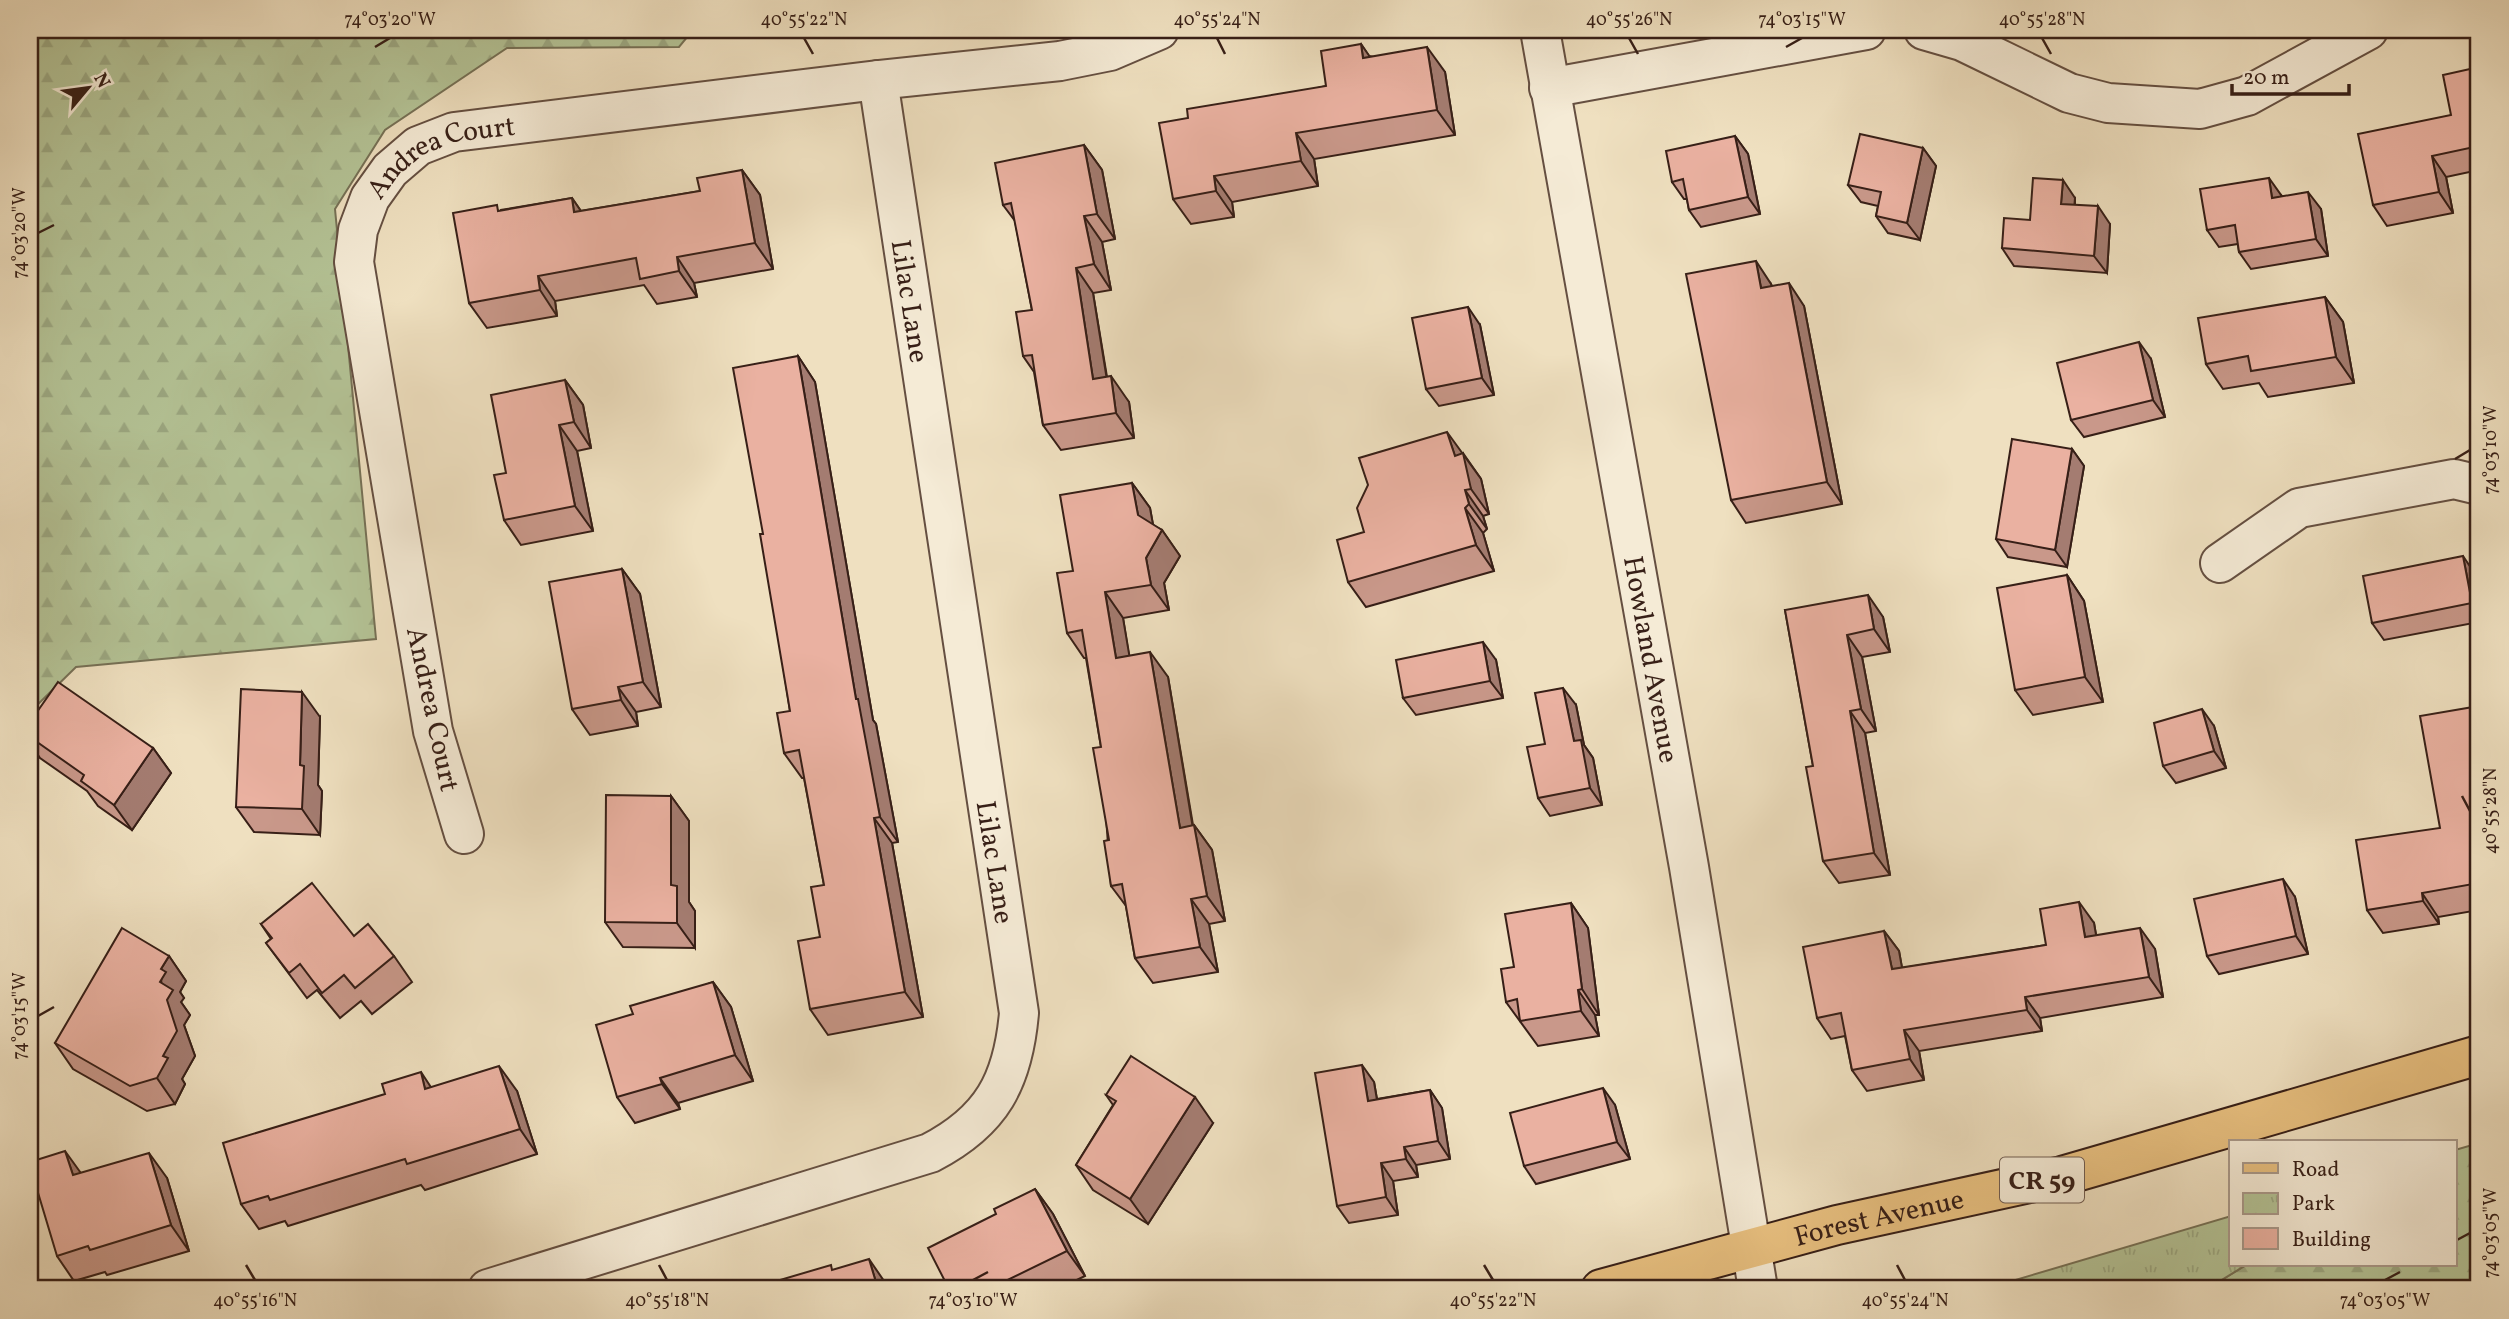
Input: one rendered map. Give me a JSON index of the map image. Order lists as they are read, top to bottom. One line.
{"streets":{"main road":["CR 59","Forest Avenue"],"street":["Andrea Court","Lilac Lane","Howland Avenue"]},"crossings":[["Andrea Court","Lilac Lane"],["Howland Avenue","Forest Avenue"]],"legend":["Road","Park","Building"],"scale_bar":"20 m","north":"top right","coordinates":["74°03'20\"W","40°55'22\"N","40°55'24\"N","40°55'26\"N","74°03'15\"W","40°55'28\"N","74°03'10\"W","74°03'05\"W","40°55'16\"N","40°55'18\"N"]}
